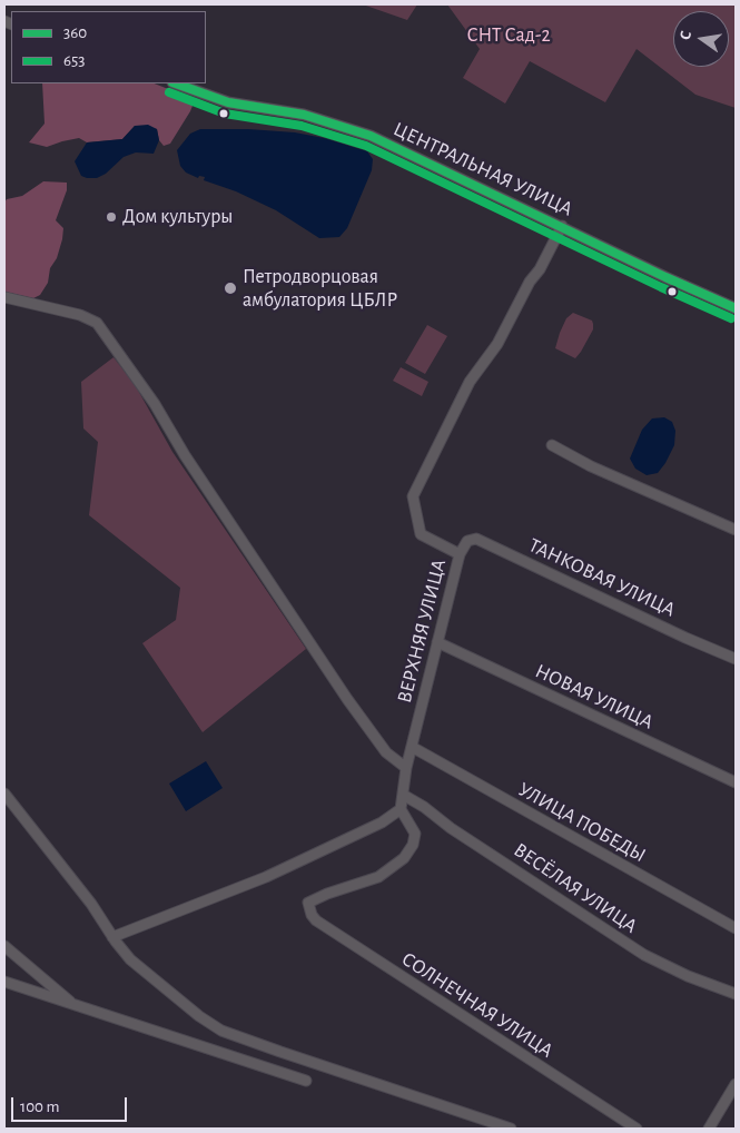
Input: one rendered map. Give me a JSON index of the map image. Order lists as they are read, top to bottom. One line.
{"streets":{"street":["ЦЕНТРАЛЬНАЯ УЛИЦА","ТАНКОВАЯ УЛИЦА","ВЕРХНЯЯ УЛИЦА","НОВАЯ УЛИЦА","УЛИЦА ПОБЕДЫ","ВЕСЁЛАЯ УЛИЦА","СОЛНЕЧНАЯ УЛИЦА"]},"crossings":[["ЦЕНТРАЛЬНАЯ УЛИЦА","ВЕРХНЯЯ УЛИЦА"],["ТАНКОВАЯ УЛИЦА","ВЕРХНЯЯ УЛИЦА"],["ВЕРХНЯЯ УЛИЦА","НОВАЯ УЛИЦА"],["ВЕРХНЯЯ УЛИЦА","УЛИЦА ПОБЕДЫ"],["ВЕРХНЯЯ УЛИЦА","ВЕСЁЛАЯ УЛИЦА"],["ВЕРХНЯЯ УЛИЦА","СОЛНЕЧНАЯ УЛИЦА"]],"parks":["СНТ Сад-2"],"places":["Дом культуры","Петродворцовая амбулатория ЦБЛР"],"lines":["transit line 360","transit line 653"],"legend":["360","653"],"scale_bar":"100 m","north":"left"}
